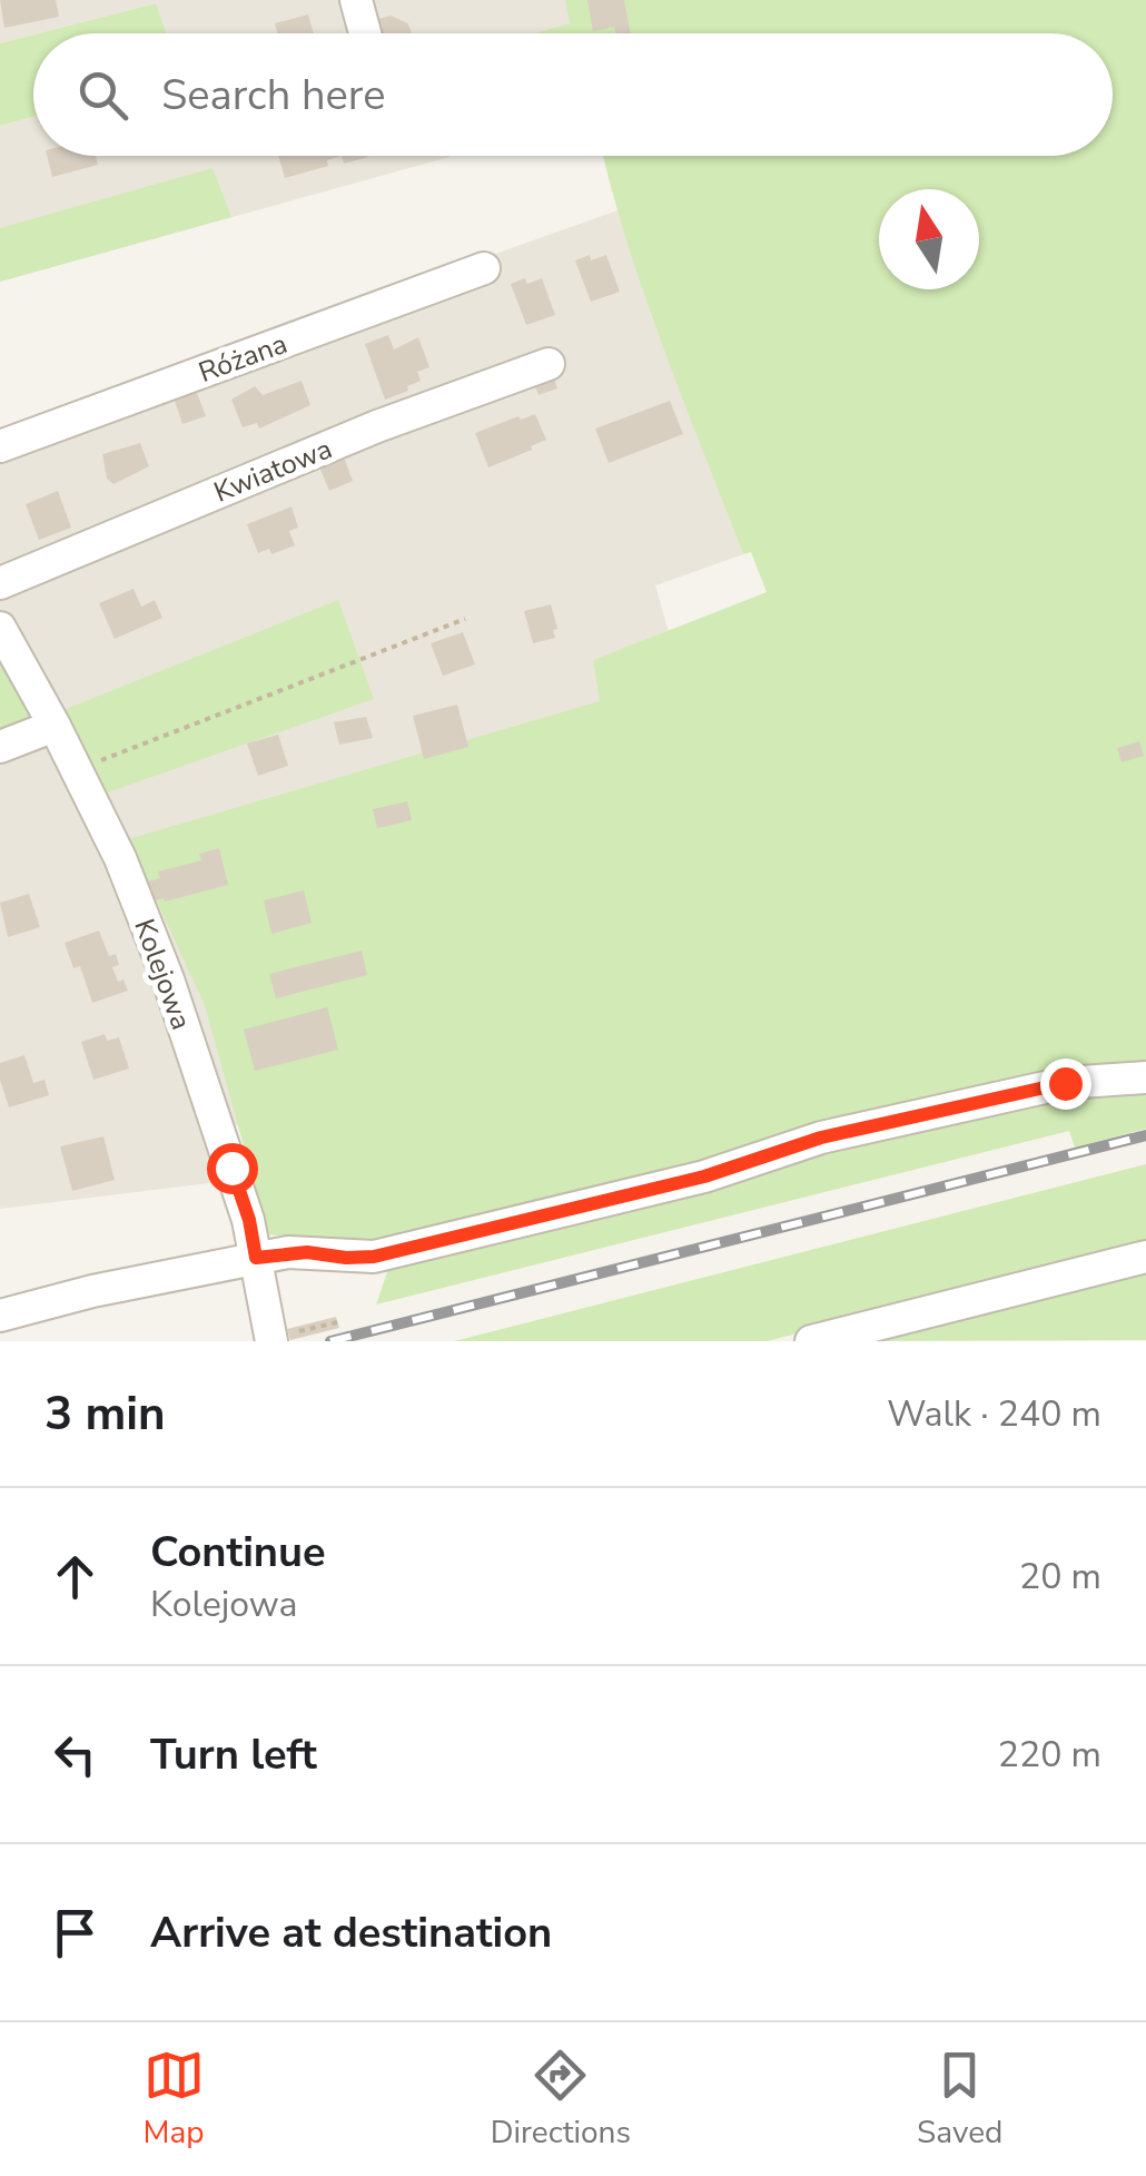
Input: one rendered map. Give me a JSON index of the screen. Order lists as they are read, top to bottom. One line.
{"streets":{"street":["Różana","Kwiatowa","Kolejowa"]},"north":"top","page":{"search":"Search here","heading":["3 min","Walk · 240 m"],"list":[["Continue","Kolejowa","20 m"],["Turn left","220 m"],"Arrive at destination"],"nav":["Map","Directions","Saved"]}}
